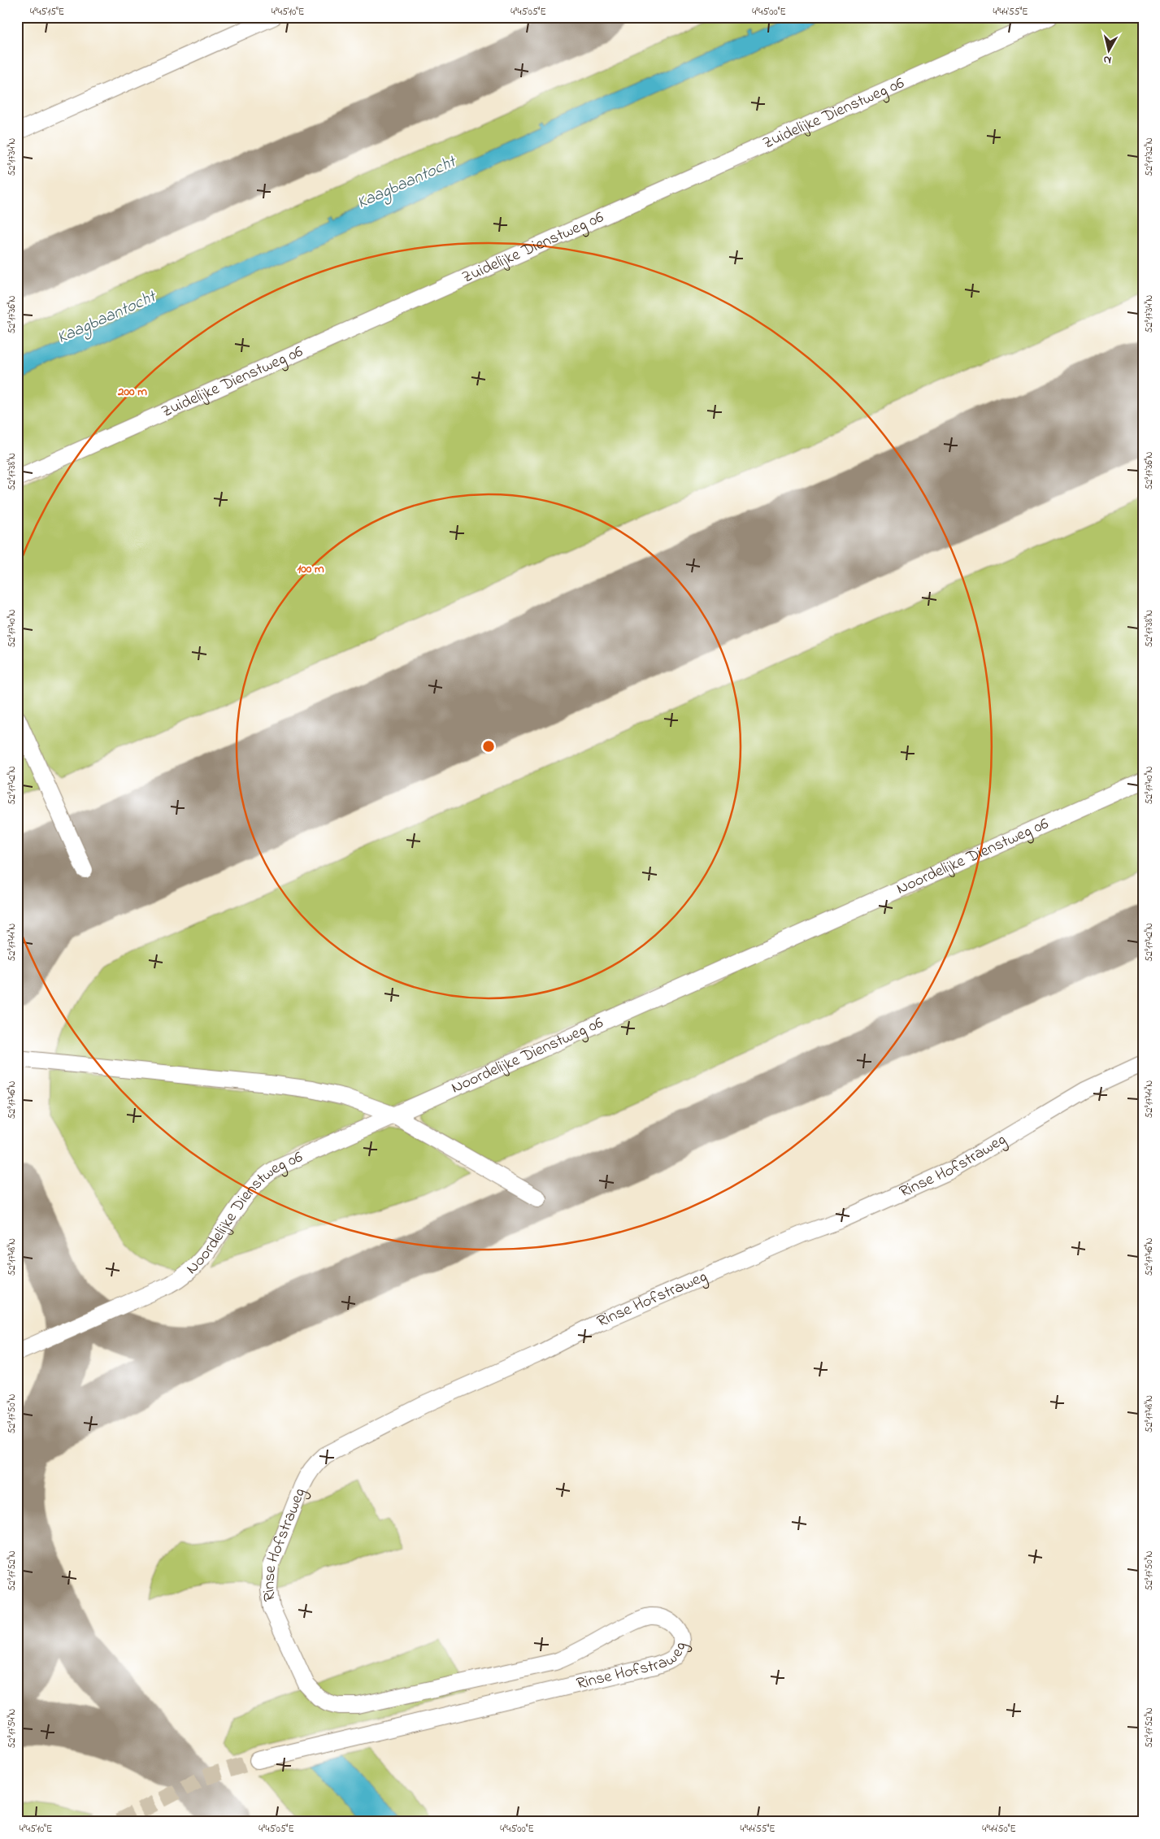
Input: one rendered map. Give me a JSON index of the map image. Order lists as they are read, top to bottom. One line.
{"streets":{"lane":["Zuidelijke Dienstweg 06","Noordelijke Dienstweg 06","Rinse Hofstraweg"]},"water":["Kaagbaantocht"],"north":"bottom","coordinates":["4°45'15\"E","4°45'10\"E","4°45'05\"E","4°45'00\"E","4°44'55\"E","52°17'32\"N","52°17'34\"N","52°17'36\"N","52°17'38\"N","52°17'40\"N","52°17'42\"N","52°17'44\"N","52°17'46\"N","52°17'48\"N","52°17'50\"N","52°17'52\"N","52°17'54\"N","4°44'50\"E"],"rings":["200 m","100 m"]}
